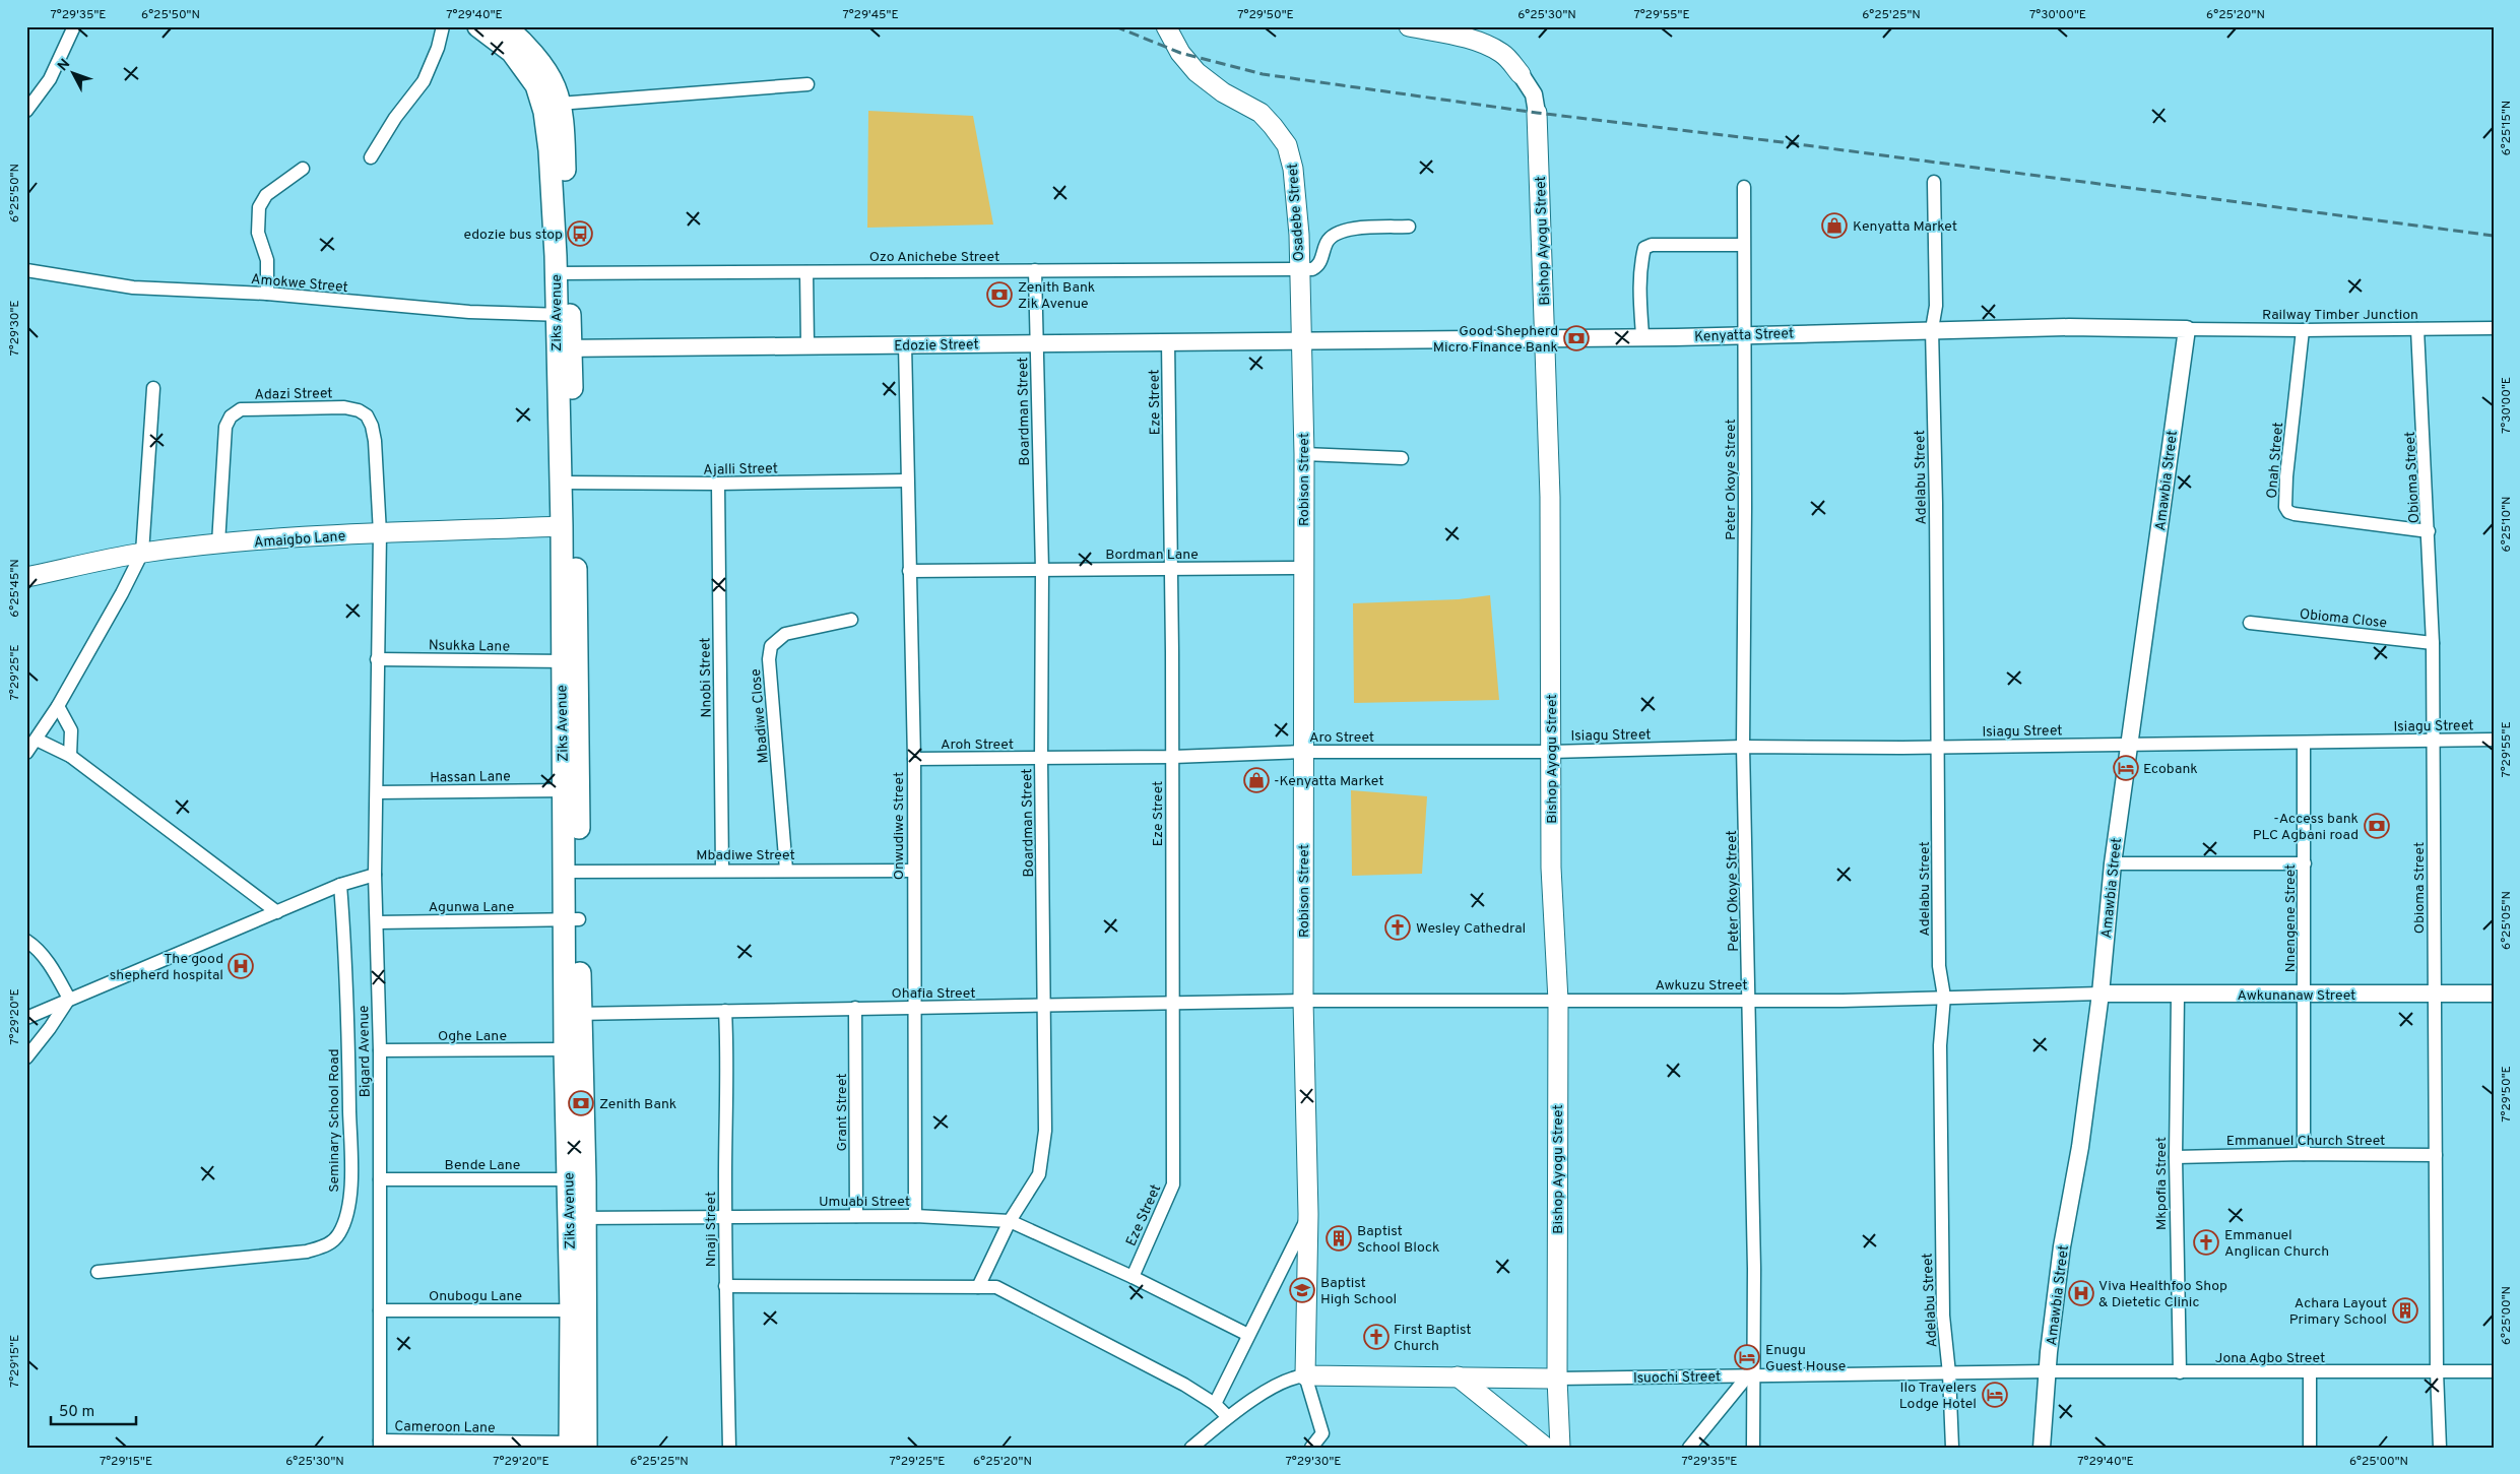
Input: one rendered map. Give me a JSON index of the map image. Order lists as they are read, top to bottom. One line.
{"streets":{"main road":["Osadebe Street","Bishop Ayogu Street","Ziks Avenue","Robison Street","Amaigbo Lane","Isuochi Street"],"street":["Ozo Anichebe Street","Amokwe Street","Railway Timber Junction","Kenyatta Street","Edozie Street","Adazi Street","Eze Street","Boardman Street","Onah Street","Ajalli Street","Adelabu Street","Obioma Street","Peter Okoye Street","Amawbia Street","Bordman Lane","Obioma Close","Nsukka Lane","Nnobi Street","Mbadiwe Close","Isiagu Street","Aro Street","Aroh Street","Hassan Lane","Onwudiwe Street","Mbadiwe Street","Agunwa Lane","Nnengene Street","Awkuzu Street","Ohafia Street","Awkunanaw Street","Oghe Lane","Bigard Avenue","Grant Street","Seminary School Road","Emmanuel Church Street","Bende Lane","Mkpofia Street","Umuabi Street","Nnaji Street","Onubogu Lane","Jona Agbo Street","Cameroon Lane"]},"crossings":[["Osadebe Street","Ozo Anichebe Street"],["Osadebe Street","Robison Street"],["Bishop Ayogu Street","Kenyatta Street"],["Bishop Ayogu Street","Isiagu Street"],["Bishop Ayogu Street","Aro Street"],["Bishop Ayogu Street","Awkuzu Street"],["Bishop Ayogu Street","Isuochi Street"],["Ozo Anichebe Street","Ziks Avenue"],["Ozo Anichebe Street","Boardman Street"],["Ozo Anichebe Street","Robison Street"],["Amokwe Street","Ziks Avenue"],["Ziks Avenue","Edozie Street"],["Ziks Avenue","Ajalli Street"],["Ziks Avenue","Amaigbo Lane"],["Ziks Avenue","Nsukka Lane"],["Ziks Avenue","Hassan Lane"],["Ziks Avenue","Mbadiwe Street"],["Ziks Avenue","Agunwa Lane"],["Ziks Avenue","Ohafia Street"],["Ziks Avenue","Oghe Lane"],["Ziks Avenue","Bende Lane"],["Ziks Avenue","Umuabi Street"],["Ziks Avenue","Onubogu Lane"],["Ziks Avenue","Cameroon Lane"],["Railway Timber Junction","Kenyatta Street"],["Railway Timber Junction","Onah Street"],["Railway Timber Junction","Obioma Street"],["Railway Timber Junction","Amawbia Street"],["Kenyatta Street","Edozie Street"],["Kenyatta Street","Adelabu Street"],["Kenyatta Street","Robison Street"],["Kenyatta Street","Peter Okoye Street"],["Kenyatta Street","Amawbia Street"],["Edozie Street","Eze Street"],["Edozie Street","Boardman Street"],["Edozie Street","Robison Street"],["Edozie Street","Onwudiwe Street"],["Adazi Street","Amaigbo Lane"],["Adazi Street","Bigard Avenue"],["Eze Street","Bordman Lane"],["Eze Street","Aro Street"],["Eze Street","Ohafia Street"],["Eze Street","Umuabi Street"],["Boardman Street","Bordman Lane"],["Boardman Street","Aro Street"],["Boardman Street","Aroh Street"],["Boardman Street","Ohafia Street"],["Boardman Street","Umuabi Street"],["Onah Street","Obioma Street"],["Ajalli Street","Nnobi Street"],["Ajalli Street","Onwudiwe Street"],["Adelabu Street","Isiagu Street"],["Adelabu Street","Awkuzu Street"],["Adelabu Street","Isuochi Street"],["Obioma Street","Obioma Close"],["Obioma Street","Isiagu Street"],["Obioma Street","Awkunanaw Street"],["Obioma Street","Emmanuel Church Street"],["Obioma Street","Jona Agbo Street"],["Robison Street","Bordman Lane"],["Robison Street","Aro Street"],["Robison Street","Awkuzu Street"],["Robison Street","Ohafia Street"],["Robison Street","Isuochi Street"],["Peter Okoye Street","Isiagu Street"],["Peter Okoye Street","Awkuzu Street"],["Peter Okoye Street","Isuochi Street"],["Amawbia Street","Isiagu Street"],["Amawbia Street","Awkuzu Street"],["Amawbia Street","Awkunanaw Street"],["Amawbia Street","Jona Agbo Street"],["Amawbia Street","Isuochi Street"],["Amaigbo Lane","Bigard Avenue"],["Bordman Lane","Onwudiwe Street"],["Nsukka Lane","Bigard Avenue"],["Nnobi Street","Mbadiwe Street"],["Mbadiwe Close","Mbadiwe Street"],["Isiagu Street","Aro Street"],["Isiagu Street","Nnengene Street"],["Aro Street","Aroh Street"],["Aroh Street","Onwudiwe Street"],["Hassan Lane","Bigard Avenue"],["Onwudiwe Street","Mbadiwe Street"],["Onwudiwe Street","Ohafia Street"],["Onwudiwe Street","Umuabi Street"],["Agunwa Lane","Bigard Avenue"],["Nnengene Street","Awkunanaw Street"],["Nnengene Street","Emmanuel Church Street"],["Awkuzu Street","Ohafia Street"],["Awkuzu Street","Awkunanaw Street"],["Ohafia Street","Grant Street"],["Ohafia Street","Nnaji Street"],["Awkunanaw Street","Mkpofia Street"],["Oghe Lane","Bigard Avenue"],["Bigard Avenue","Bende Lane"],["Bigard Avenue","Onubogu Lane"],["Bigard Avenue","Cameroon Lane"],["Grant Street","Umuabi Street"],["Emmanuel Church Street","Mkpofia Street"],["Mkpofia Street","Jona Agbo Street"],["Umuabi Street","Nnaji Street"],["Jona Agbo Street","Isuochi Street"]],"places":{"shop":["Kenyatta Market","-Kenyatta Market"],"bus stop":["edozie bus stop"],"bank":["Zenith Bank Zik Avenue","Good Shepherd Micro Finance Bank","-Access bank PLC Agbani road","Zenith Bank"],"hotel":["Ecobank","Enugu Guest House","Ilo Travelers Lodge Hotel"],"church":["Wesley Cathedral","Emmanuel Anglican Church","First Baptist Church"],"hospital":["The good shepherd hospital","Viva Healthfoo Shop & Dietetic Clinic"],"building":["Baptist School Block","Achara Layout Primary School"],"school or university":["Baptist High School"]},"scale_bar":"50 m","north":"top left","coordinates":["7°29'35\"E","6°25'50\"N","7°29'40\"E","7°29'45\"E","7°29'50\"E","6°25'30\"N","7°29'55\"E","6°25'25\"N","7°30'00\"E","6°25'20\"N","6°25'15\"N","7°29'30\"E","6°25'10\"N","6°25'45\"N","7°29'25\"E","6°25'05\"N","7°29'20\"E","6°25'00\"N","7°29'15\"E"]}
